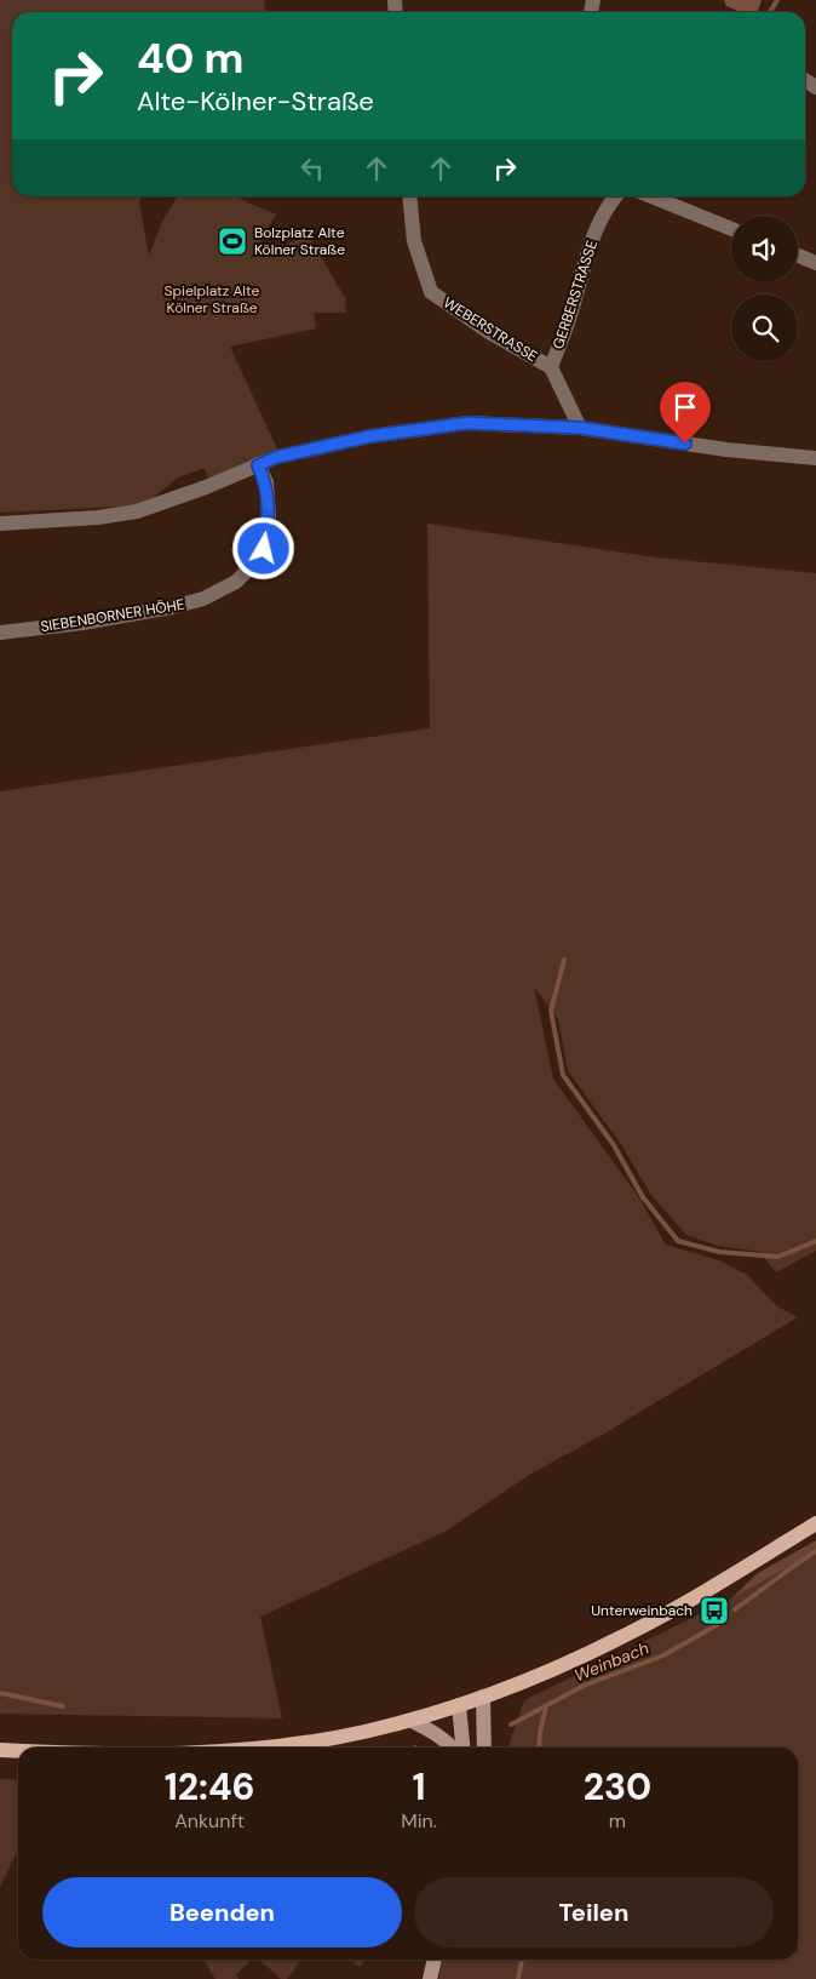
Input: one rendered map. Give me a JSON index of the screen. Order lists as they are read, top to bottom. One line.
{"streets":{"street":["GERBERSTRASSE","WEBERSTRASSE","SIEBENBORNER HÖHE"]},"crossings":[["GERBERSTRASSE","WEBERSTRASSE"]],"water":["Weinbach"],"parks":["Spielplatz Alte Kölner Straße"],"places":{"sports":["Bolzplatz Alte Kölner Straße"],"bus stop":["Unterweinbach"]},"page":{"turn":["40 m","Alte-Kölner-Straße"],"eta":["12:46","Ankunft","1","Min.","230","m"],"buttons":["Beenden","Teilen"]}}
